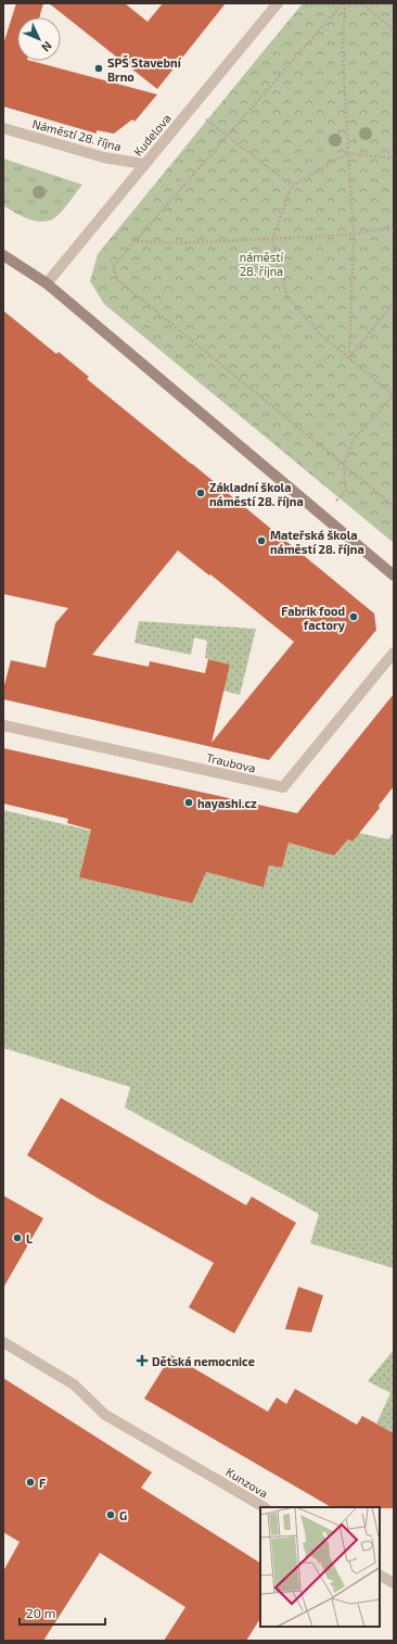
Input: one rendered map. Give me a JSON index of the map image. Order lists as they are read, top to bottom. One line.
{"streets":{"street":["Náměstí 28. října","Kudelova","Traubova","Kunzova"]},"crossings":[["Náměstí 28. října","Kudelova"]],"parks":["náměstí 28. října"],"places":{"other":["SPŠ Stavební Brno","Základní škola náměstí 28. října","Mateřská škola náměstí 28. října","Fabrik food factory","hayashi.cz","L","F","G"],"health":["Dětská nemocnice"]},"scale_bar":"20 m","north":"bottom right"}
